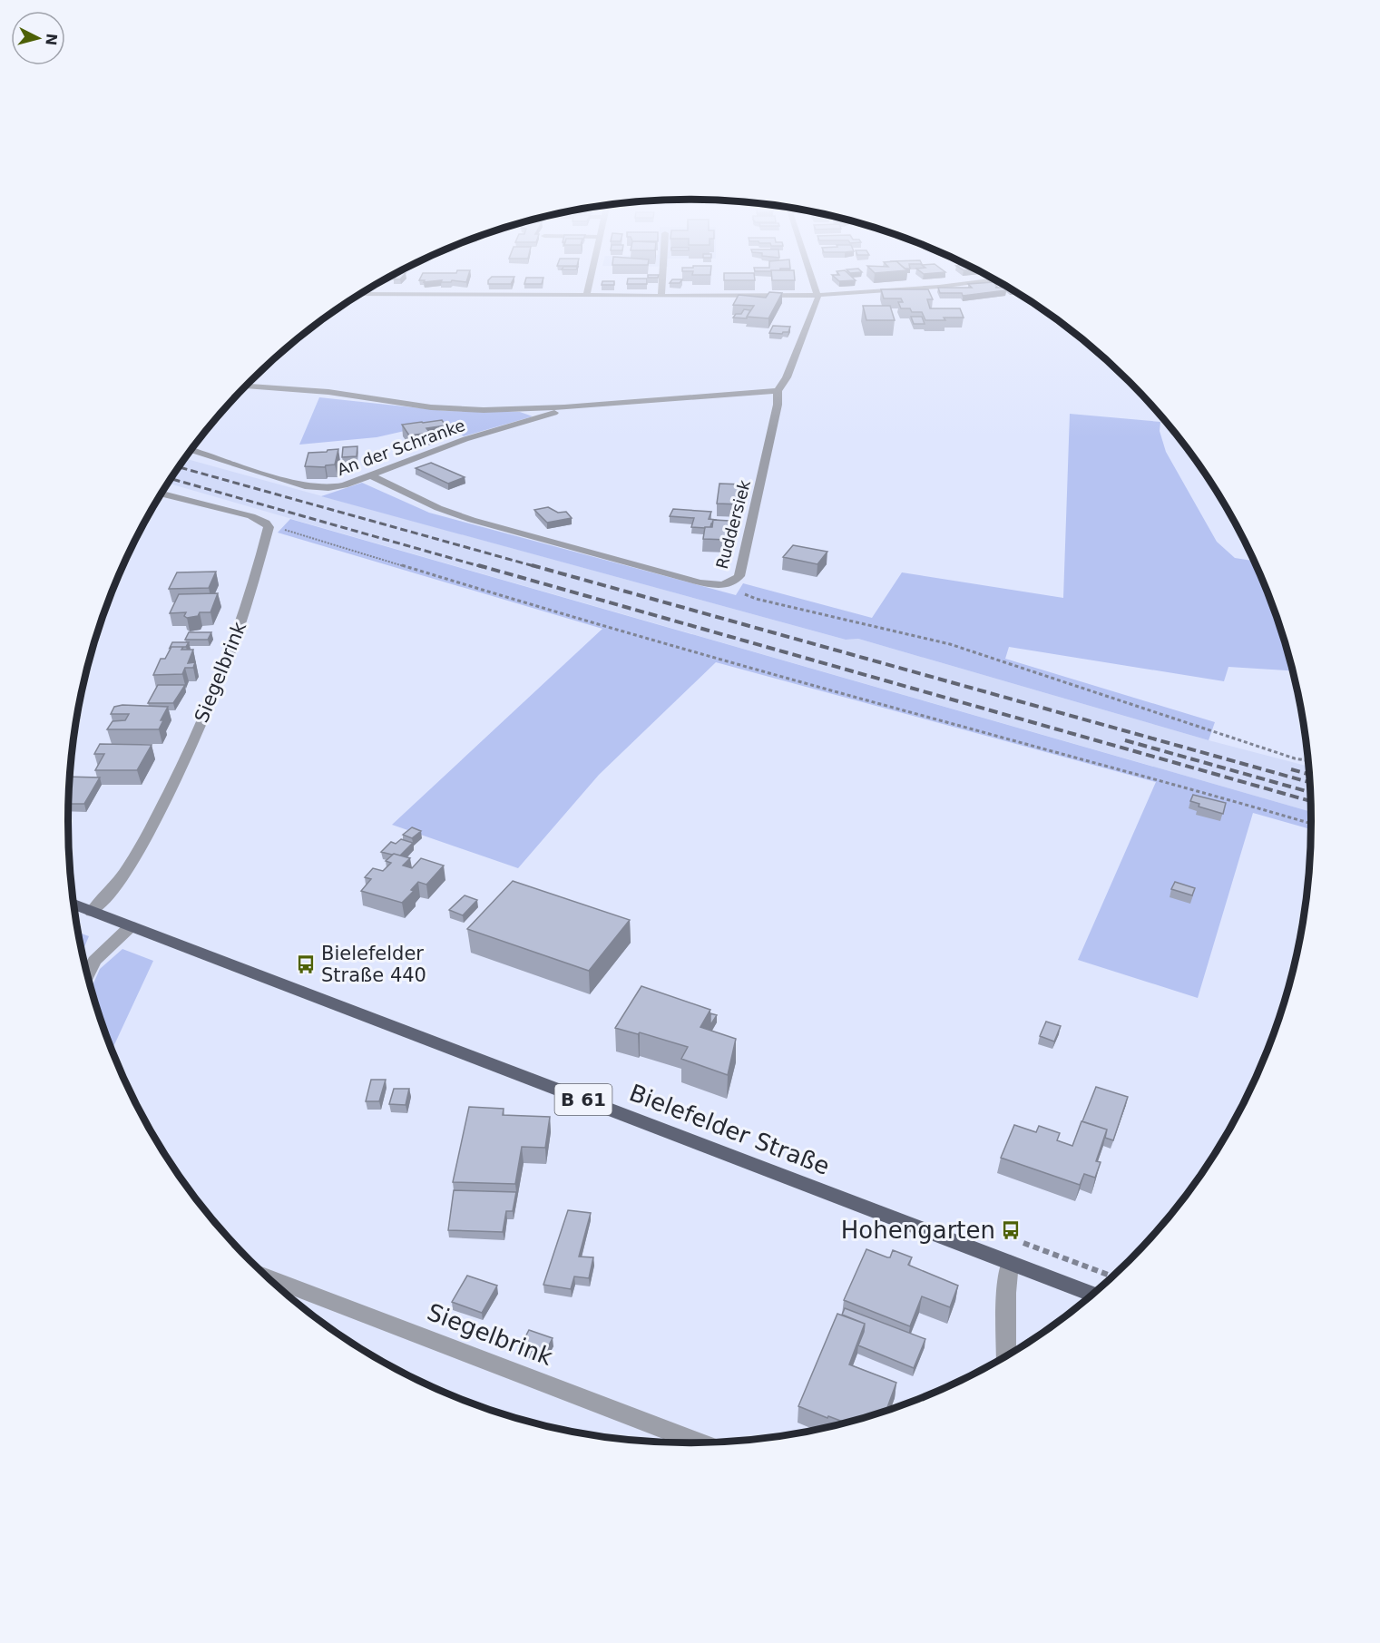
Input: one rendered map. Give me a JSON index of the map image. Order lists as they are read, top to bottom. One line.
{"streets":{"main road":["B 61","Bielefelder Straße"],"street":["An der Schranke","Ruddersiek","Siegelbrink"]},"crossings":[["An der Schranke","Ruddersiek"],["Siegelbrink","Bielefelder Straße"]],"places":{"bus stop":["Bielefelder Straße 440","Hohengarten"]},"north":"right"}
